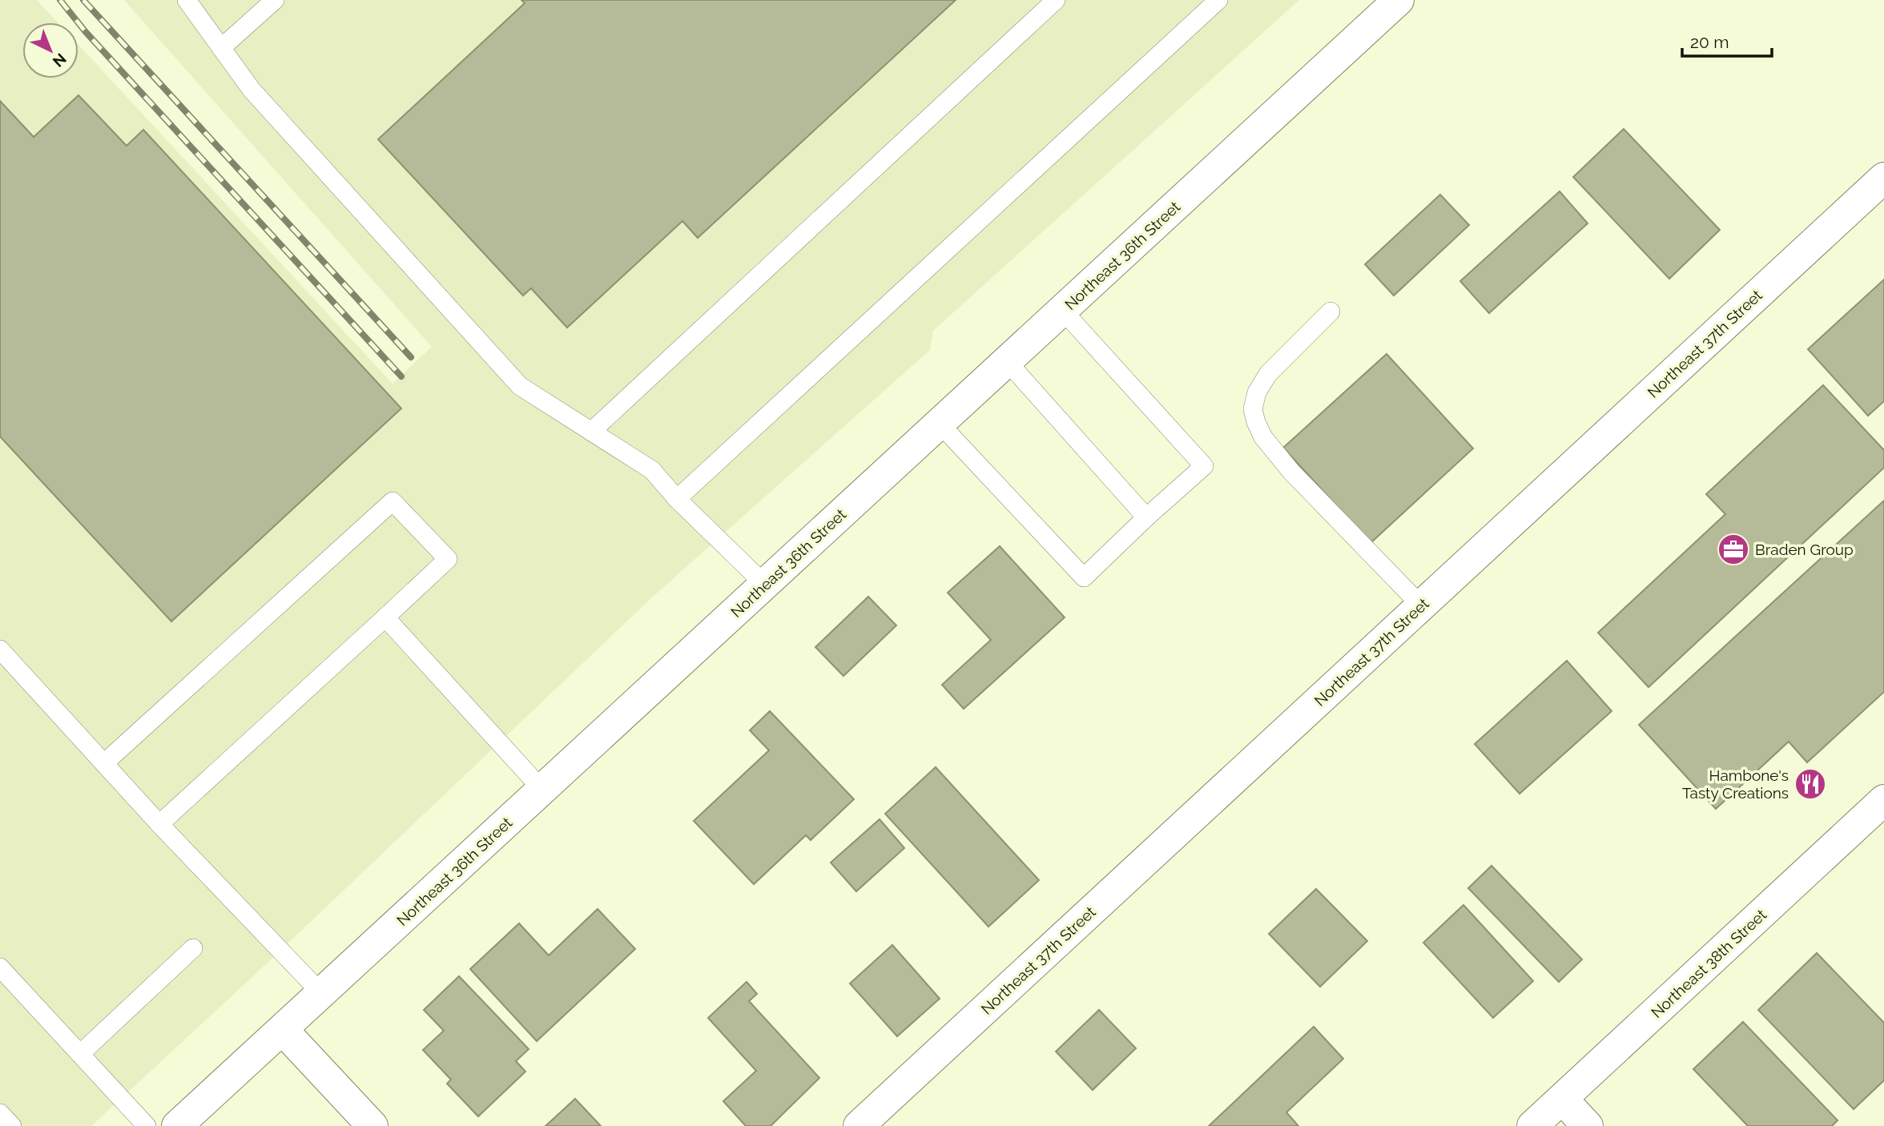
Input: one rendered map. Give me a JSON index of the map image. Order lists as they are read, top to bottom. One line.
{"streets":{"street":["Northeast 36th Street","Northeast 37th Street","Northeast 38th Street"]},"places":{"office":["Braden Group"],"restaurant":["Hambone's Tasty Creations"]},"scale_bar":"20 m","north":"bottom right"}
